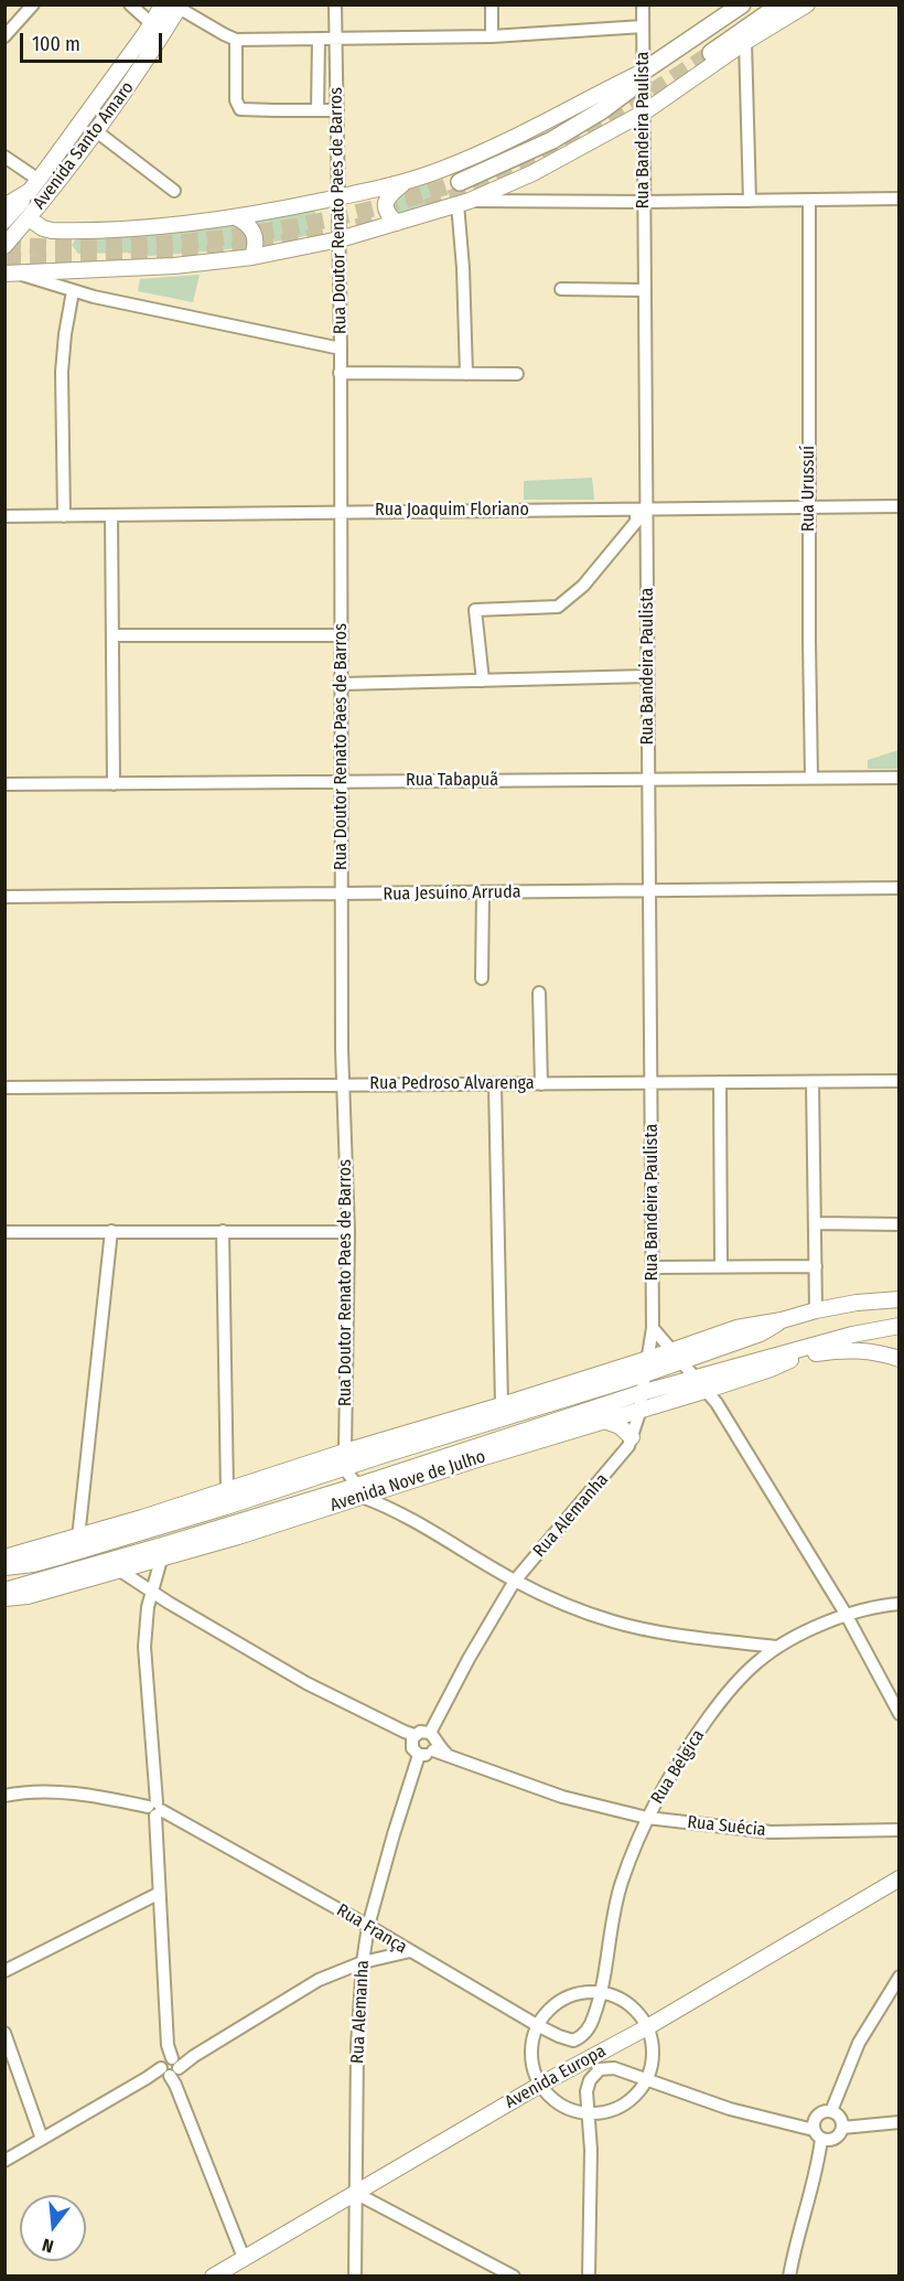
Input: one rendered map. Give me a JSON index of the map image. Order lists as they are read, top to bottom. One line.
{"streets":{"main road":["Avenida Santo Amaro","Avenida Nove de Julho","Avenida Europa"],"street":["Rua Bandeira Paulista","Rua Doutor Renato Paes de Barros","Rua Urussuí","Rua Joaquim Floriano","Rua Tabapuã","Rua Jesuíno Arruda","Rua Pedroso Alvarenga","Rua Alemanha","Rua Bélgica","Rua Suécia","Rua França"]},"crossings":[["Rua Bandeira Paulista","Rua Joaquim Floriano"],["Rua Bandeira Paulista","Rua Tabapuã"],["Rua Bandeira Paulista","Rua Jesuíno Arruda"],["Rua Bandeira Paulista","Rua Pedroso Alvarenga"],["Rua Bandeira Paulista","Avenida Nove de Julho"],["Rua Bandeira Paulista","Rua Alemanha"],["Rua Doutor Renato Paes de Barros","Rua Joaquim Floriano"],["Rua Doutor Renato Paes de Barros","Rua Tabapuã"],["Rua Doutor Renato Paes de Barros","Rua Jesuíno Arruda"],["Rua Doutor Renato Paes de Barros","Rua Pedroso Alvarenga"],["Rua Doutor Renato Paes de Barros","Avenida Nove de Julho"],["Rua Urussuí","Rua Joaquim Floriano"],["Rua Urussuí","Rua Tabapuã"],["Avenida Nove de Julho","Rua Alemanha"],["Rua Alemanha","Rua Suécia"],["Rua Alemanha","Rua França"],["Rua Alemanha","Avenida Europa"],["Rua Bélgica","Rua Suécia"],["Rua Bélgica","Rua França"]],"scale_bar":"100 m","north":"bottom"}
